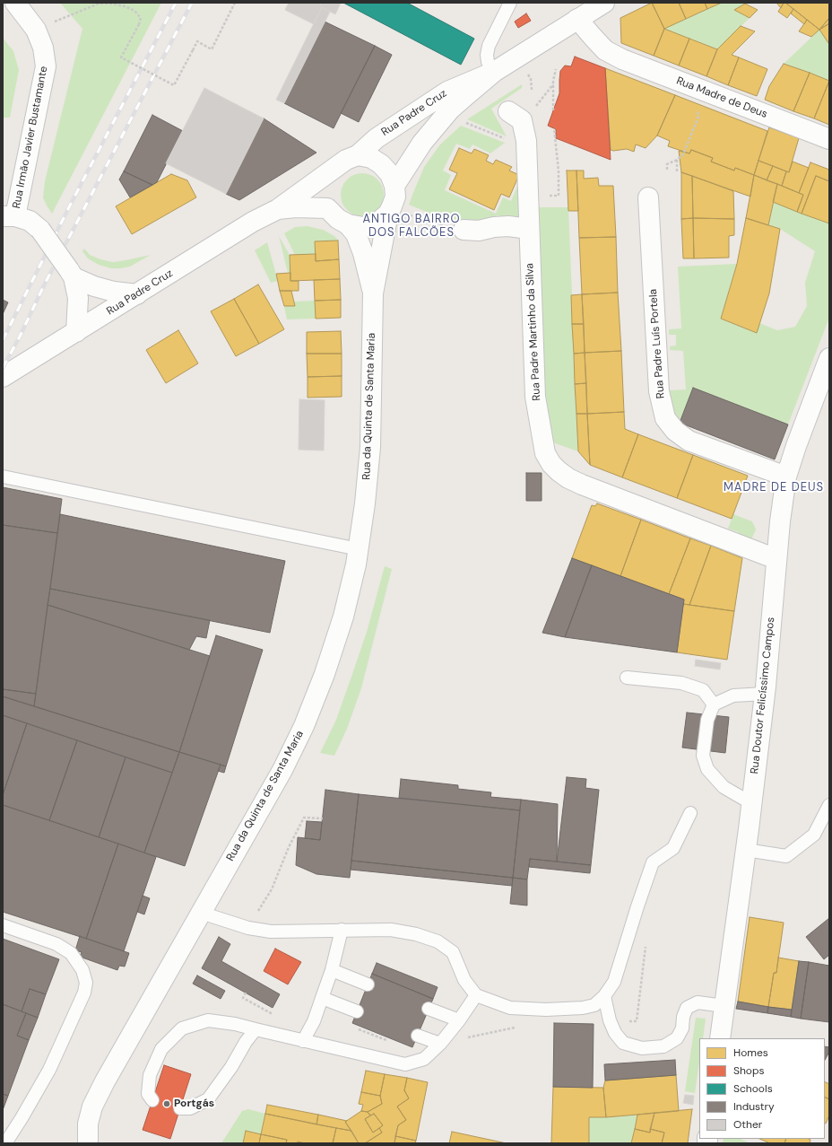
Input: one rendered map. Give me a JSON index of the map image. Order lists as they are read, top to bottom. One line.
{"streets":{"street":["Rua Madre de Deus","Rua Padre Cruz","Rua Irmão Javier Bustamante","Rua Padre Martinho da Silva","Rua Padre Luís Portela","Rua da Quinta de Santa Maria","Rua Doutor Felicíssimo Campos"]},"crossings":[["Rua Padre Cruz","Rua da Quinta de Santa Maria"],["Rua Padre Martinho da Silva","Rua Doutor Felicíssimo Campos"],["Rua Padre Luís Portela","Rua Doutor Felicíssimo Campos"]],"districts":["ANTIGO BAIRRO DOS FALCÕES","MADRE DE DEUS"],"places":["Portgás"],"legend":["Homes","Shops","Schools","Industry","Other"]}
